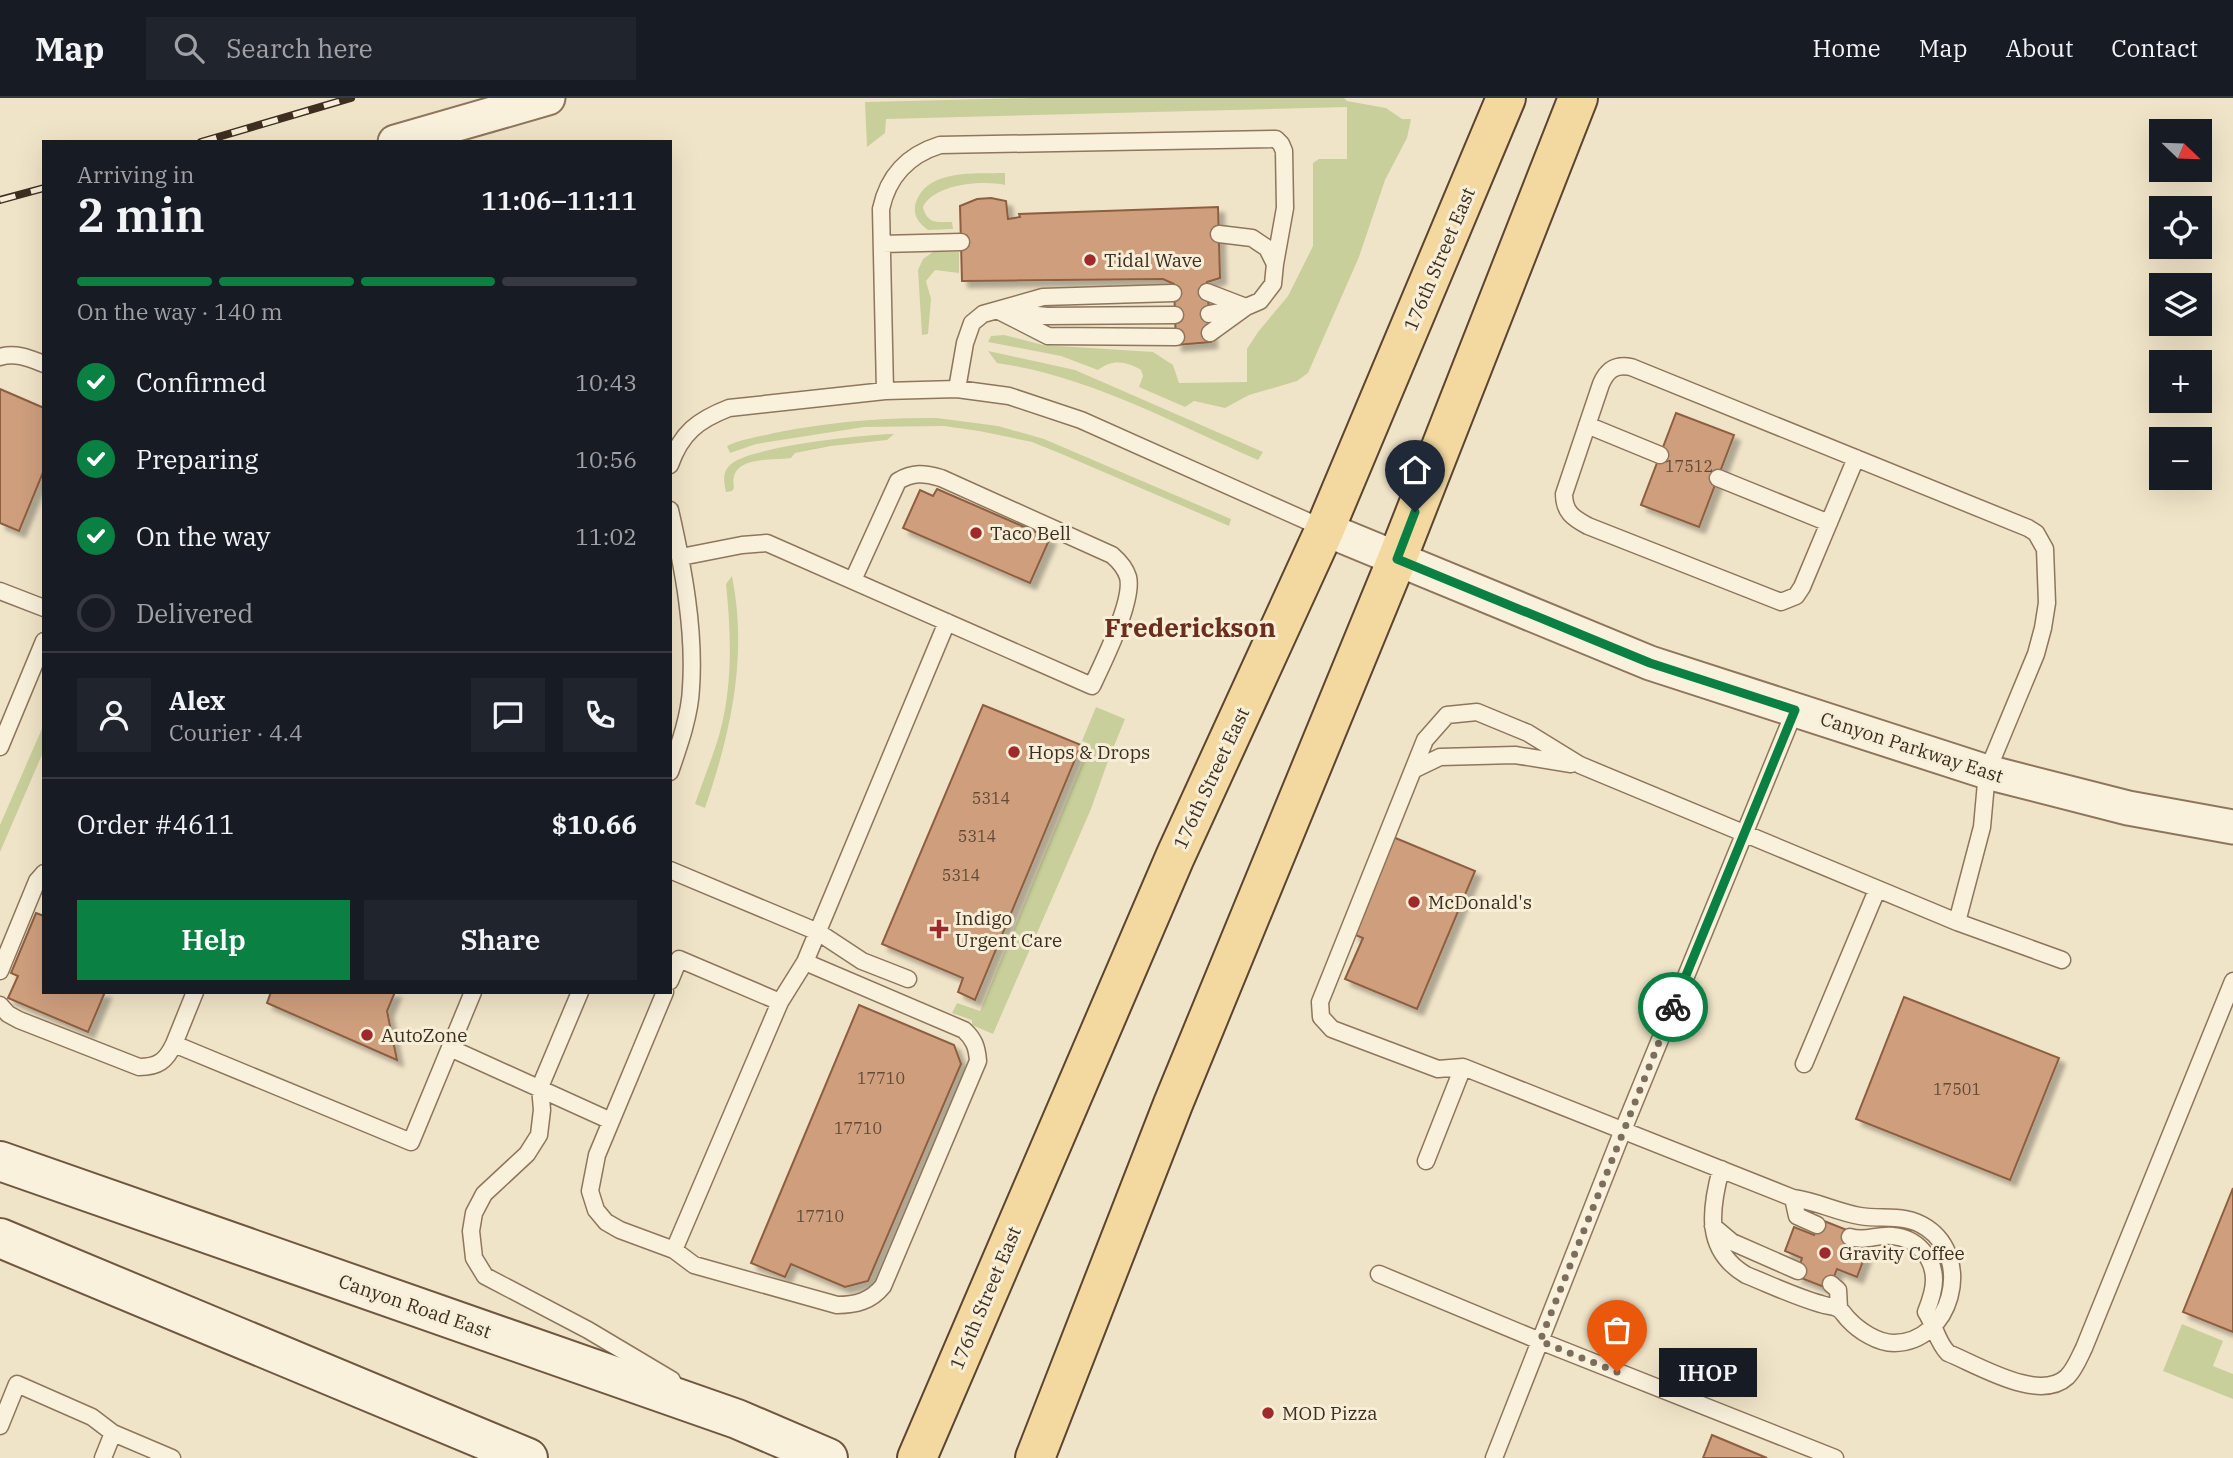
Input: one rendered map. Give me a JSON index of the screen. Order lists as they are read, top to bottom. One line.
{"streets":{"main road":["176th Street East","Canyon Road East"],"street":["Canyon Parkway East"]},"crossings":[["176th Street East","Canyon Parkway East"]],"districts":["Frederickson"],"places":{"other":["Tidal Wave","Taco Bell","Hops & Drops","McDonald's","AutoZone","Gravity Coffee","IHOP","MOD Pizza"],"health":["Indigo Urgent Care"]},"house_numbers":["17512","5314","5314","5314","17710","17501","17710","17710"],"north":"bottom right","page":{"header":"Map","search":"Search here","nav":["Home","Map","About","Contact"],"map_buttons":["+","−"],"heading":["2 min","Arriving in","11:06–11:11"],"panel":["Alex","Courier · 4.4","Order #4611","$10.66"],"bar":"On the way · 140 m","list":[["Confirmed","10:43"],["Preparing","10:56"],["On the way","11:02"],"Delivered"],"buttons":["Help","Share"],"bubble":"IHOP"}}
